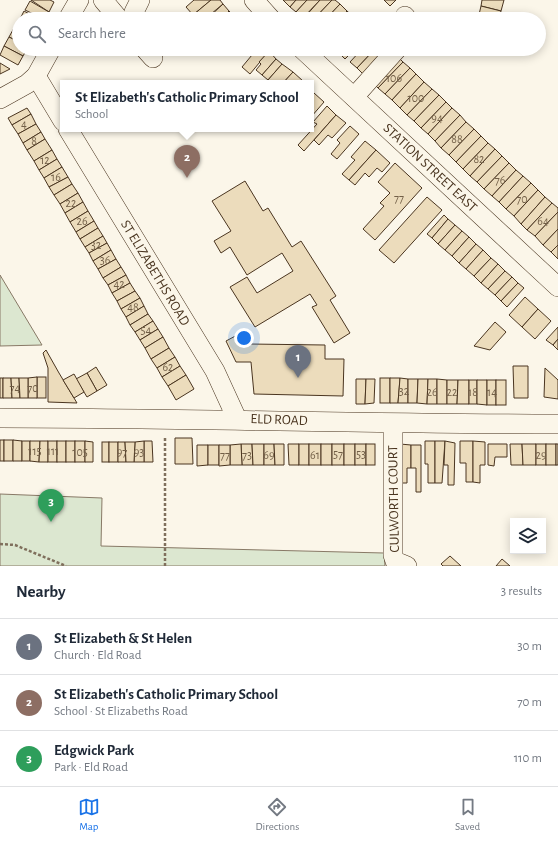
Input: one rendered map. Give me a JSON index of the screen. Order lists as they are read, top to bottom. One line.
{"streets":{"street":["STATION STREET EAST","ST ELIZABETHS ROAD","ELD ROAD","CULWORTH COURT"]},"crossings":[["ST ELIZABETHS ROAD","ELD ROAD"],["ELD ROAD","CULWORTH COURT"]],"house_numbers":["106","100","94","4","88","8","82","12","16","76","77","70","22","26","64","32","36","42","48","54","62","74","70","32","26","22","18","14","115","111","105","97","93","57","53","77","73","69","61","29"],"page":{"search":"Search here","popup":["St Elizabeth's Catholic Primary School","School"],"pins":["2","1","3"],"heading":["Nearby","3 results"],"list":[{"mark":"1","name":"St Elizabeth & St Helen","note":"Church · Eld Road","value":"30 m"},{"mark":"2","name":"St Elizabeth's Catholic Primary School","note":"School · St Elizabeths Road","value":"70 m"},{"mark":"3","name":"Edgwick Park","note":"Park · Eld Road","value":"110 m"}],"nav":["Map","Directions","Saved"]}}
